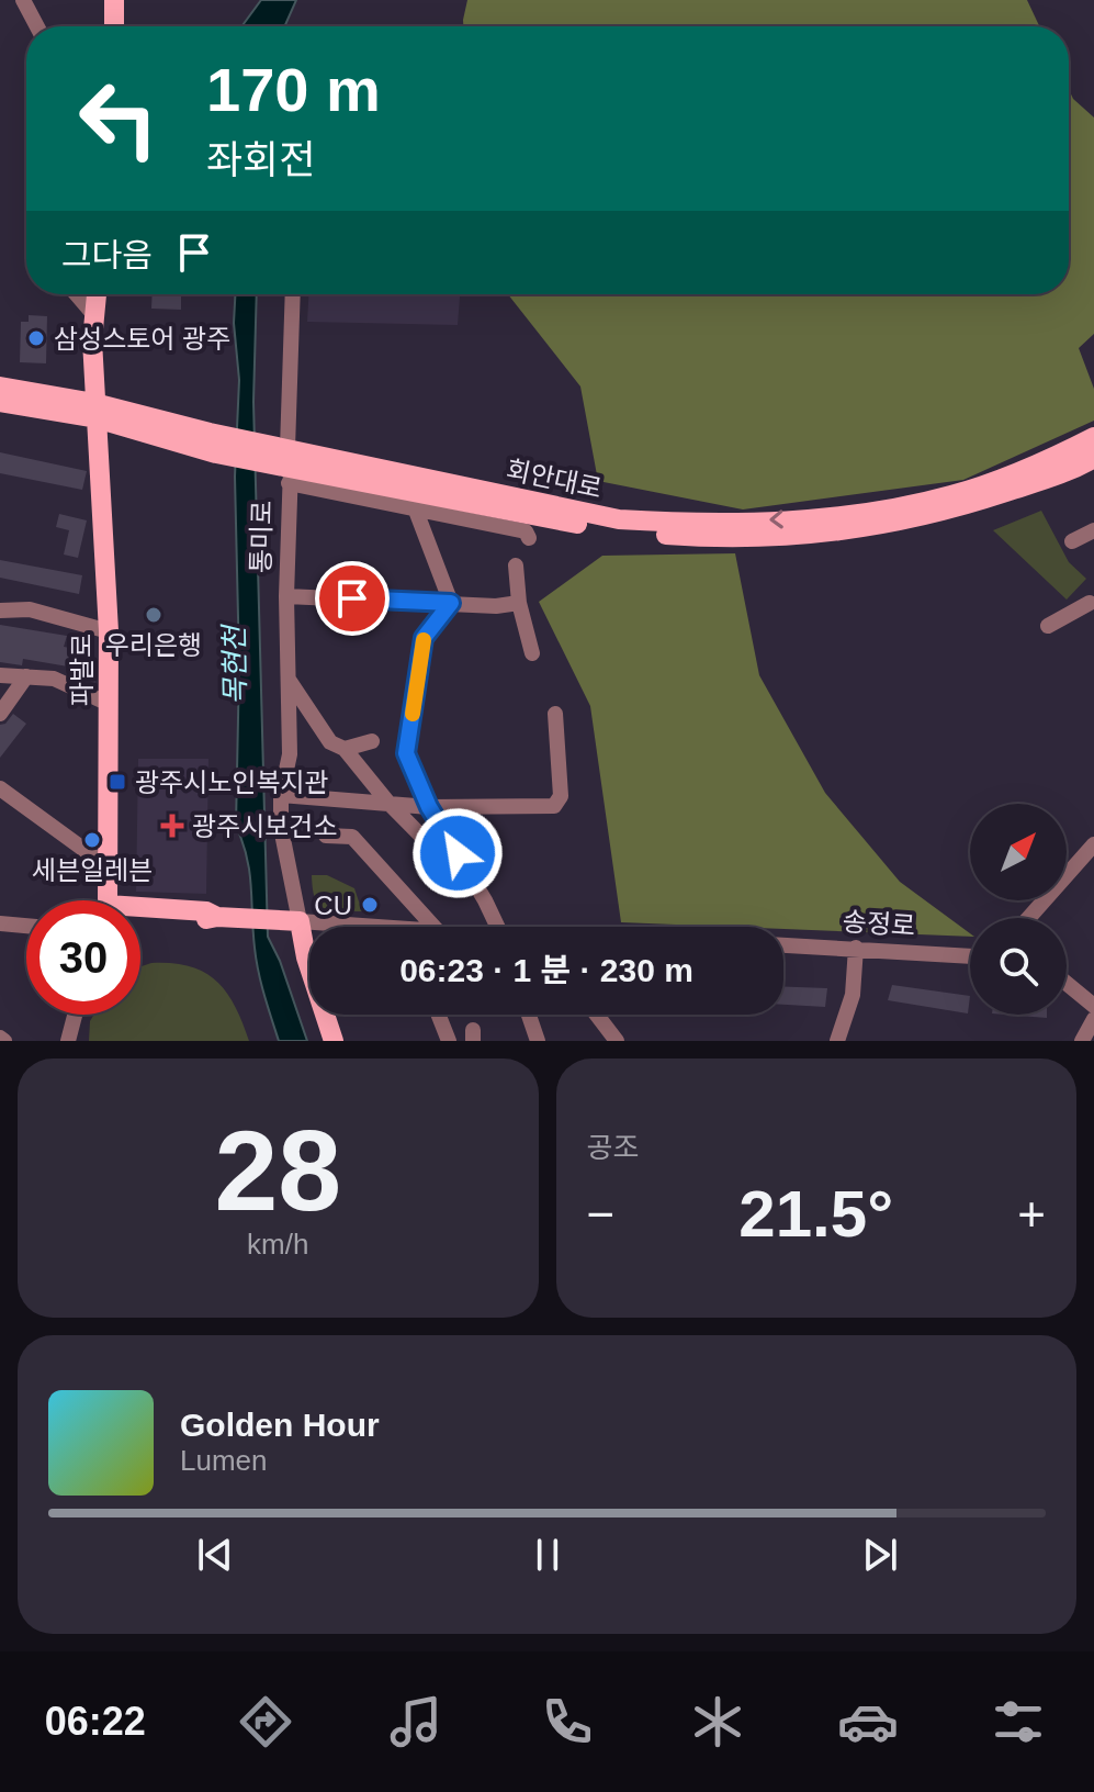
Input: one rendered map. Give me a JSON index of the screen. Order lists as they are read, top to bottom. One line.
{"streets":{"main road":["회안대로","통미로","파발로"],"street":["송정로"]},"crossings":[["회안대로","통미로"],["회안대로","파발로"]],"water":["목현천"],"places":{"other":["삼성스토어 광주","우리은행","세븐일레븐","CU"],"transit":["광주시노인복지관"],"health":["광주시보건소"]},"north":"top right","page":{"turn":["170 m","좌회전"],"then":"그다음","limit":"30","trip":"06:23 · 1 분 · 230 m","tile":[["28","km/h"],"공조"],"heat":["−","21.5°","+"],"song":["Golden Hour","Lumen"],"tabs":"06:22"}}
